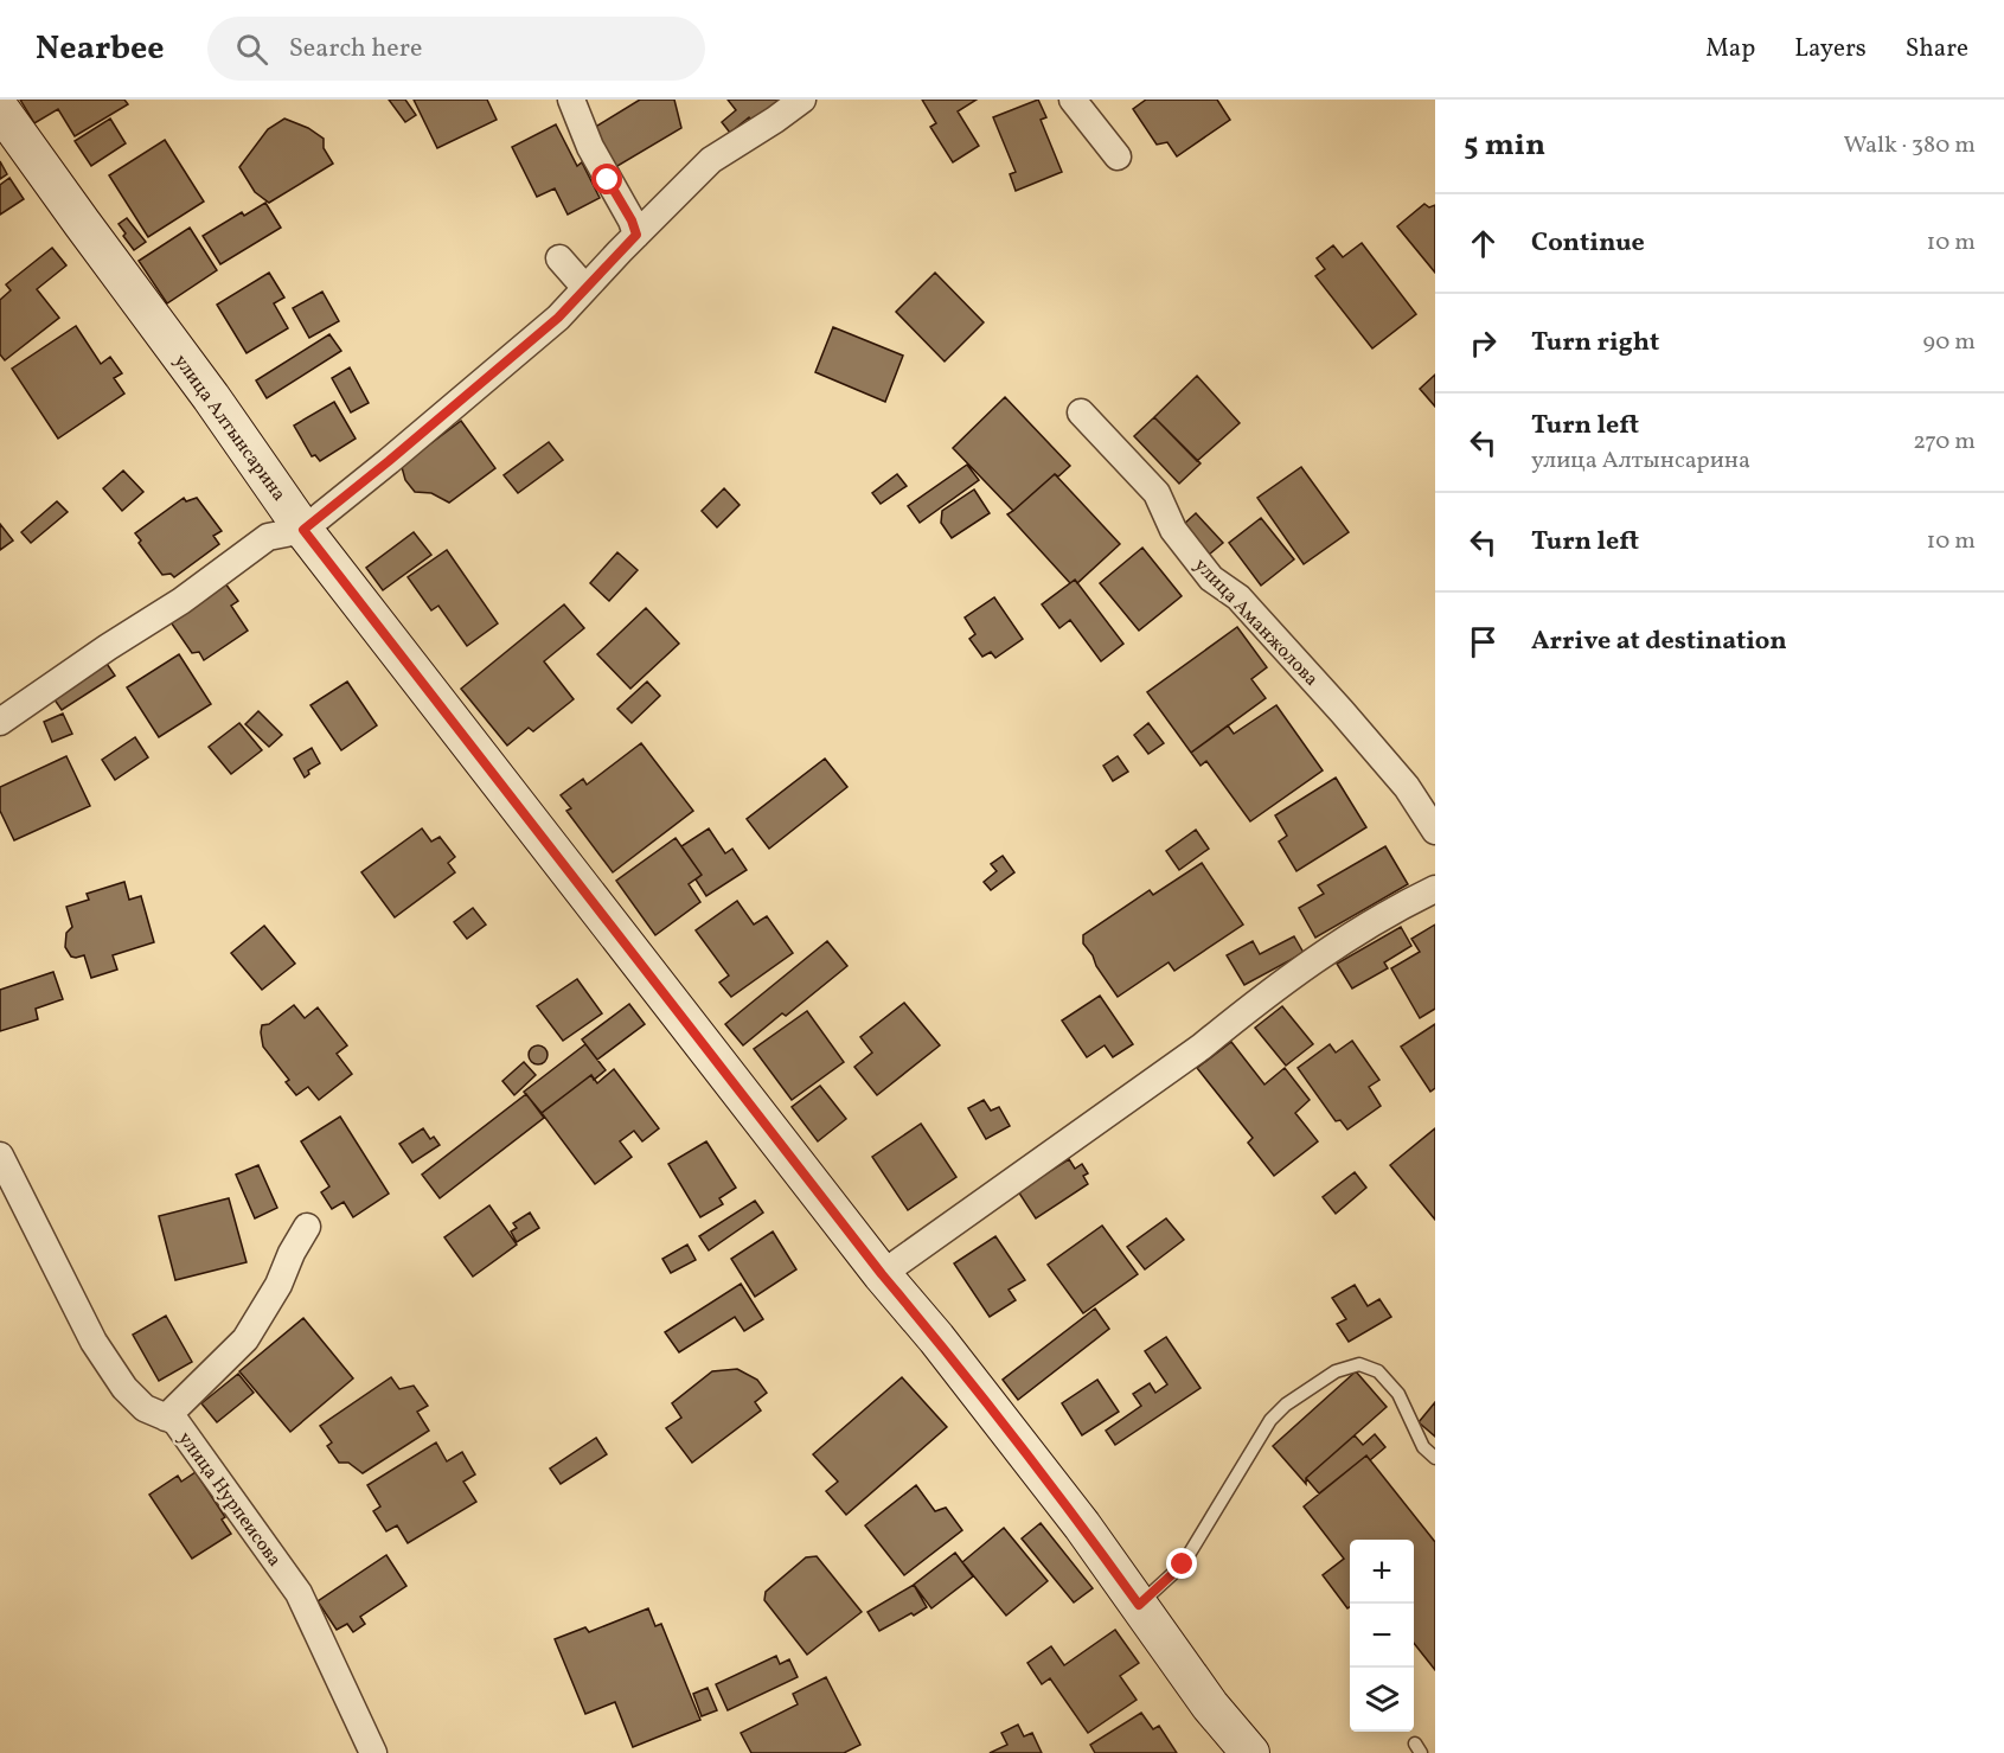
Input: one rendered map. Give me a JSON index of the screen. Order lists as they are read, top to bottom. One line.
{"streets":{"street":["улица Алтынсарина","улица Аманжолова","улица Нурпеисова"]},"page":{"header":"Nearbee","search":"Search here","nav":["Map","Layers","Share"],"heading":["5 min","Walk · 380 m"],"list":[["Continue","10 m"],["Turn right","90 m"],["Turn left","улица Алтынсарина","270 m"],["Turn left","10 m"],"Arrive at destination"],"map_buttons":["+","−"]}}
